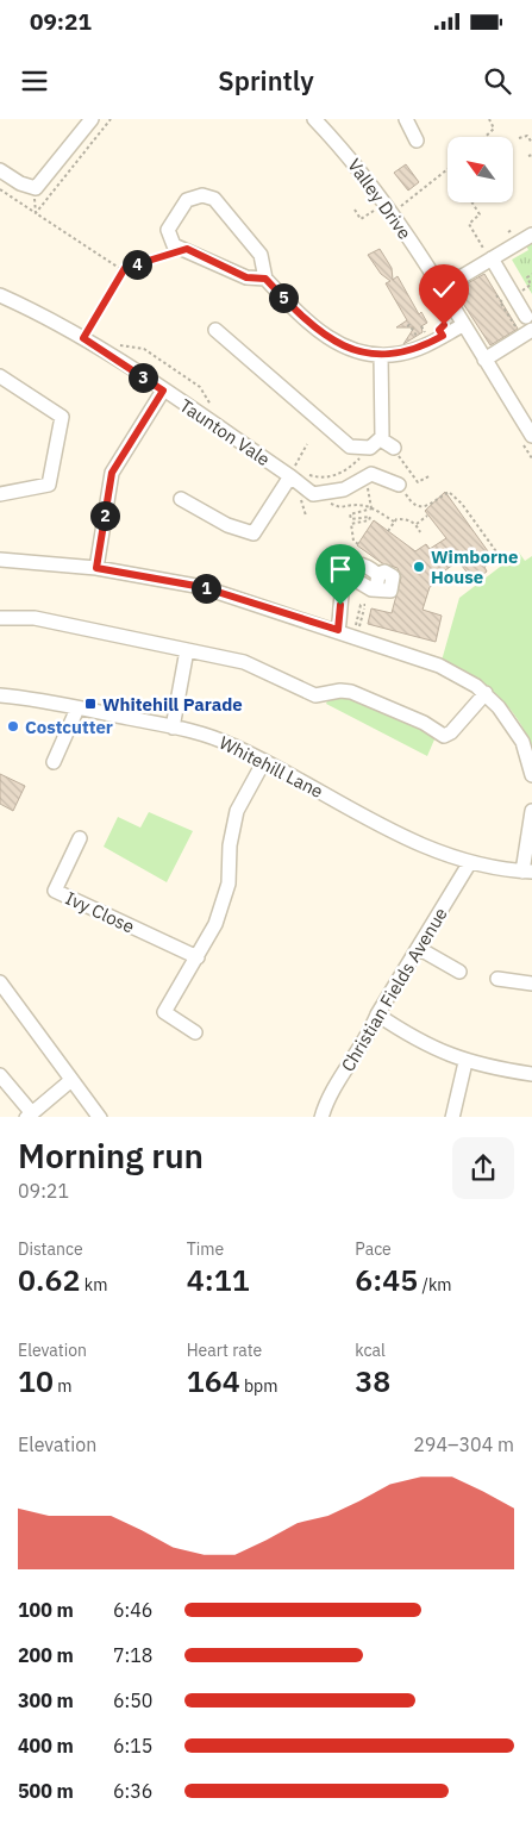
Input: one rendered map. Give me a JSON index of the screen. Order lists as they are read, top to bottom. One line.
{"streets":{"street":["Valley Drive","Taunton Vale","Whitehill Lane","Ivy Close","Christian Fields Avenue"]},"crossings":[["Whitehill Lane","Christian Fields Avenue"]],"places":{"other":["Wimborne House","Costcutter"],"transit":["Whitehill Parade"]},"north":"top left","page":{"status":"09:21","header":"Sprintly","pins":["4","5","3","2","1"],"heading":["Morning run","09:21"],"stats":[["Distance","0.62 km"],["Time","4:11"],["Pace","6:45 /km"],["Elevation","10 m"],["Heart rate","164 bpm"],["kcal","38"]],"chart":["Elevation","294–304 m"],"list":[{"name":"100 m","note":"6:46"},{"name":"200 m","note":"7:18"},{"name":"300 m","note":"6:50"},{"name":"400 m","note":"6:15"},{"name":"500 m","note":"6:36"}]}}
